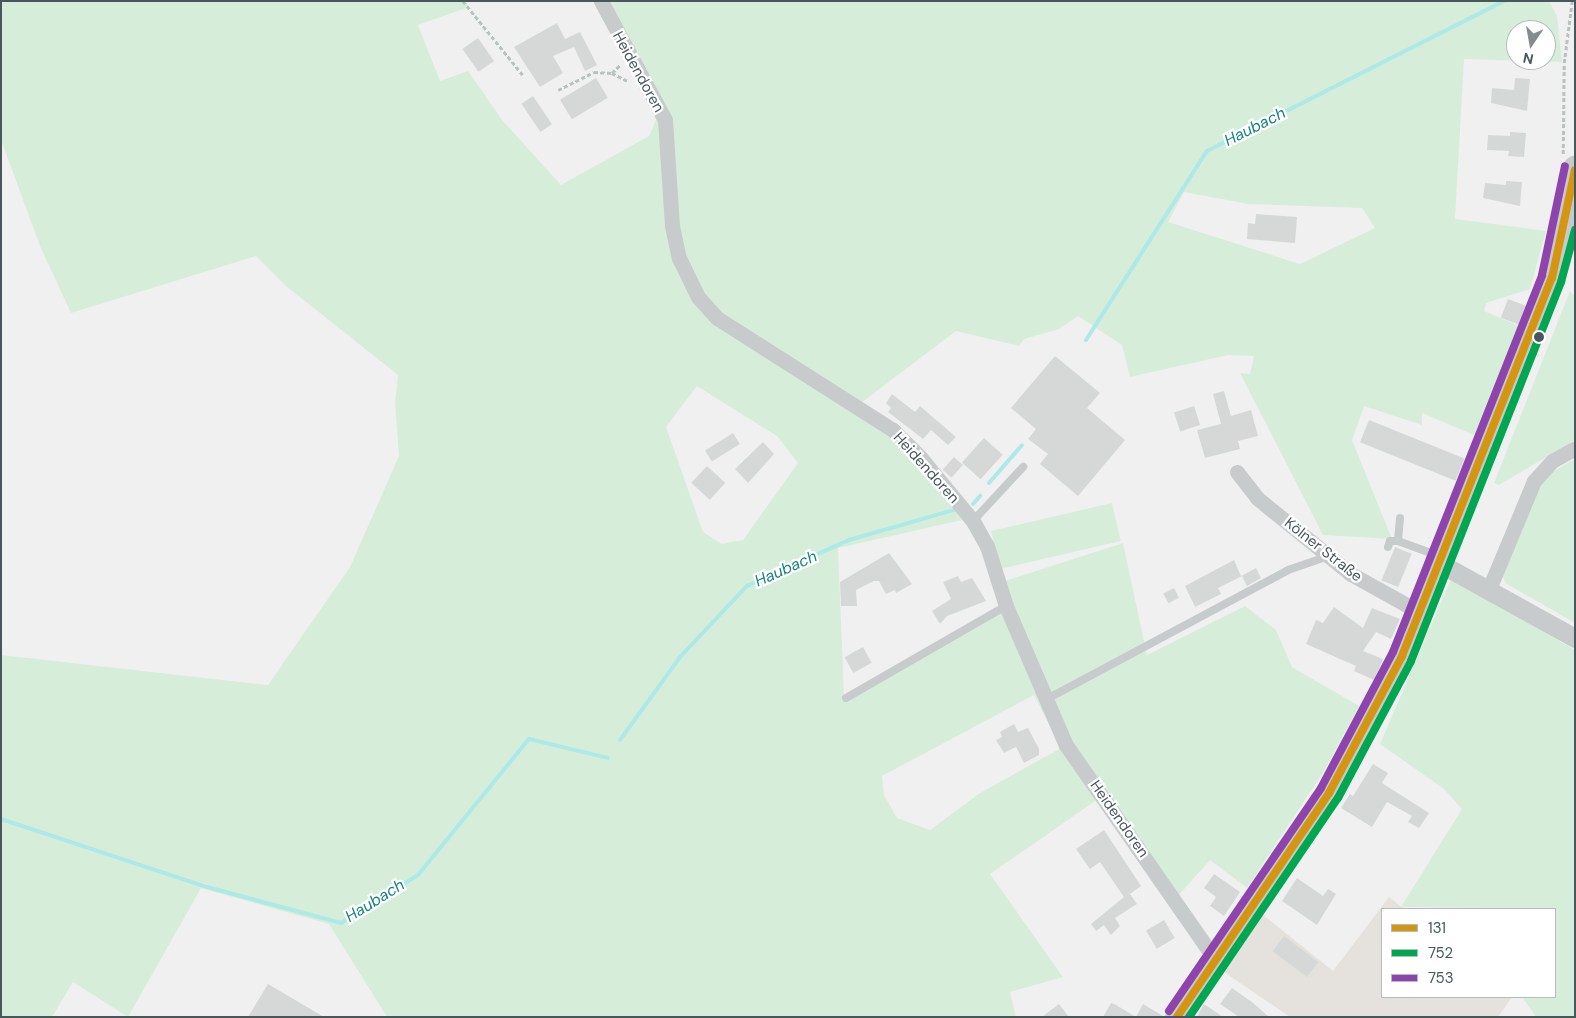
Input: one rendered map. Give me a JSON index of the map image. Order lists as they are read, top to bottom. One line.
{"streets":{"street":["Heidendoren","Kölner Straße"]},"water":["Haubach"],"lines":["transit line 753","transit line 131","transit line 752"],"legend":["131","752","753"],"north":"bottom"}
